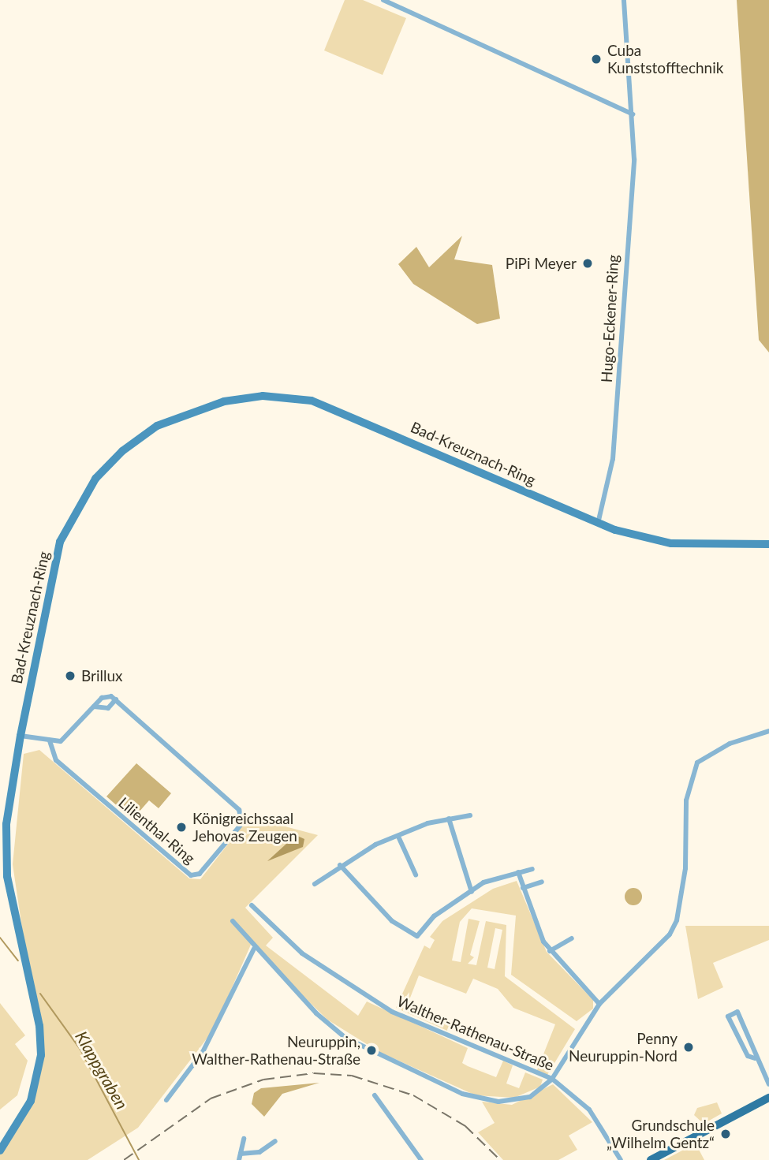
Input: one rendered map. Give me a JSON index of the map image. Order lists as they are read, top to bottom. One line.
{"streets":{"main road":["Bad-Kreuznach-Ring"],"street":["Hugo-Eckener-Ring","Lilienthal-Ring","Walther-Rathenau-Straße"]},"crossings":[["Hugo-Eckener-Ring","Bad-Kreuznach-Ring"]],"water":["Klappgraben"],"places":["Cuba Kunststofftechnik","PiPi Meyer","Brillux","Königreichssaal Jehovas Zeugen","Penny Neuruppin-Nord","Neuruppin, Walther-Rathenau-Straße","Grundschule „Wilhelm Gentz“"]}
